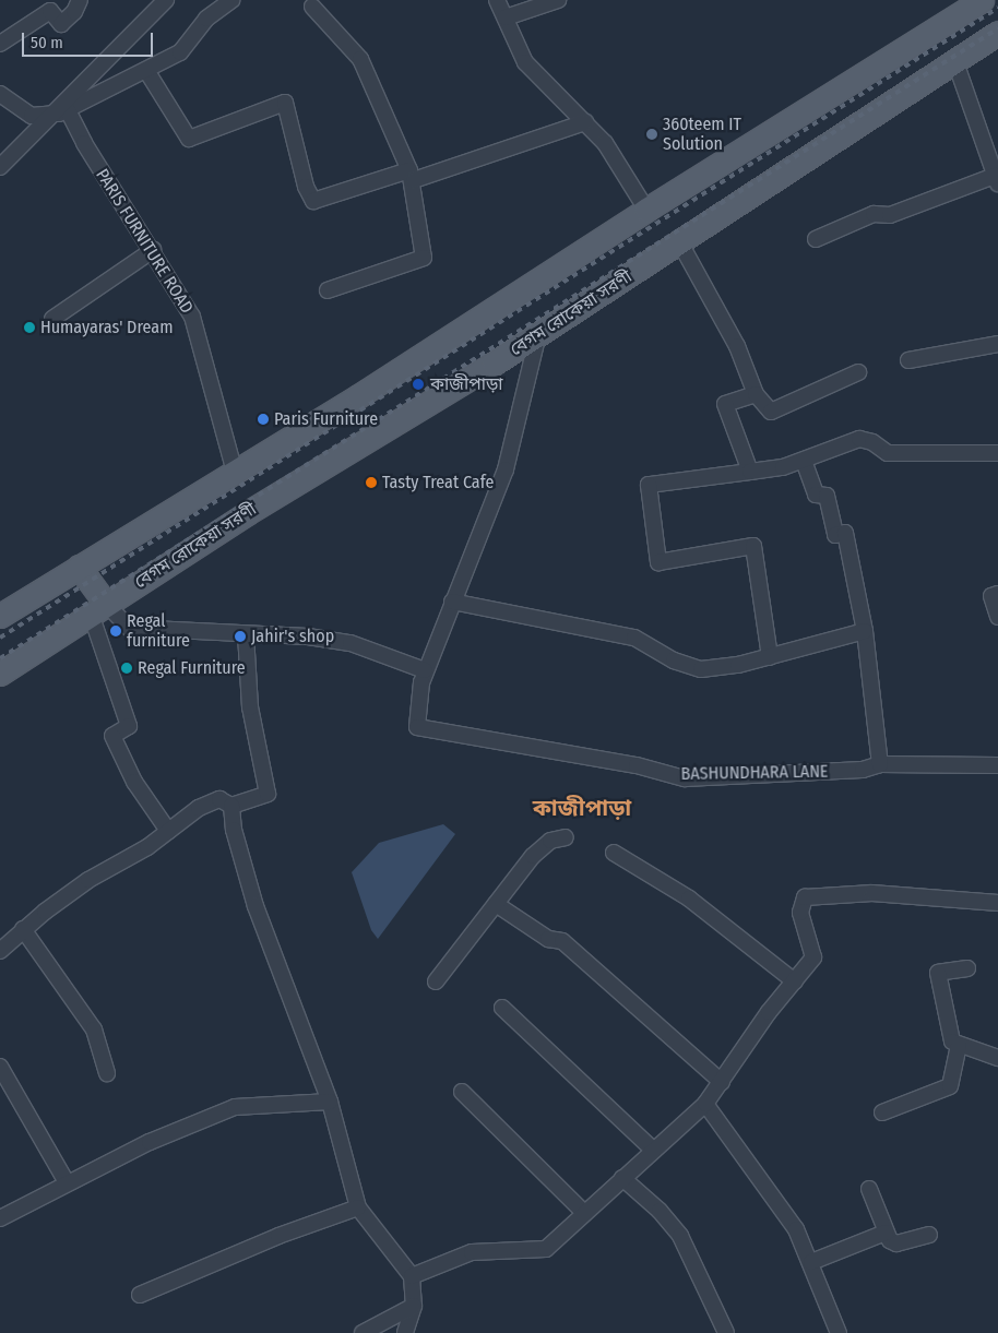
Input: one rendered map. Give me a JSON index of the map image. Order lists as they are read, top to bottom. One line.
{"streets":{"main road":["বেগম রোকেয়া সরণী"],"street":["PARIS FURNITURE ROAD","BASHUNDHARA LANE"]},"districts":["কাজীপাড়া"],"places":["360teem IT Solution","Humayaras' Dream","কাজীপাড়া","Paris Furniture","Tasty Treat Cafe","Regal furniture","Jahir's shop","Regal Furniture"],"scale_bar":"50 m"}
